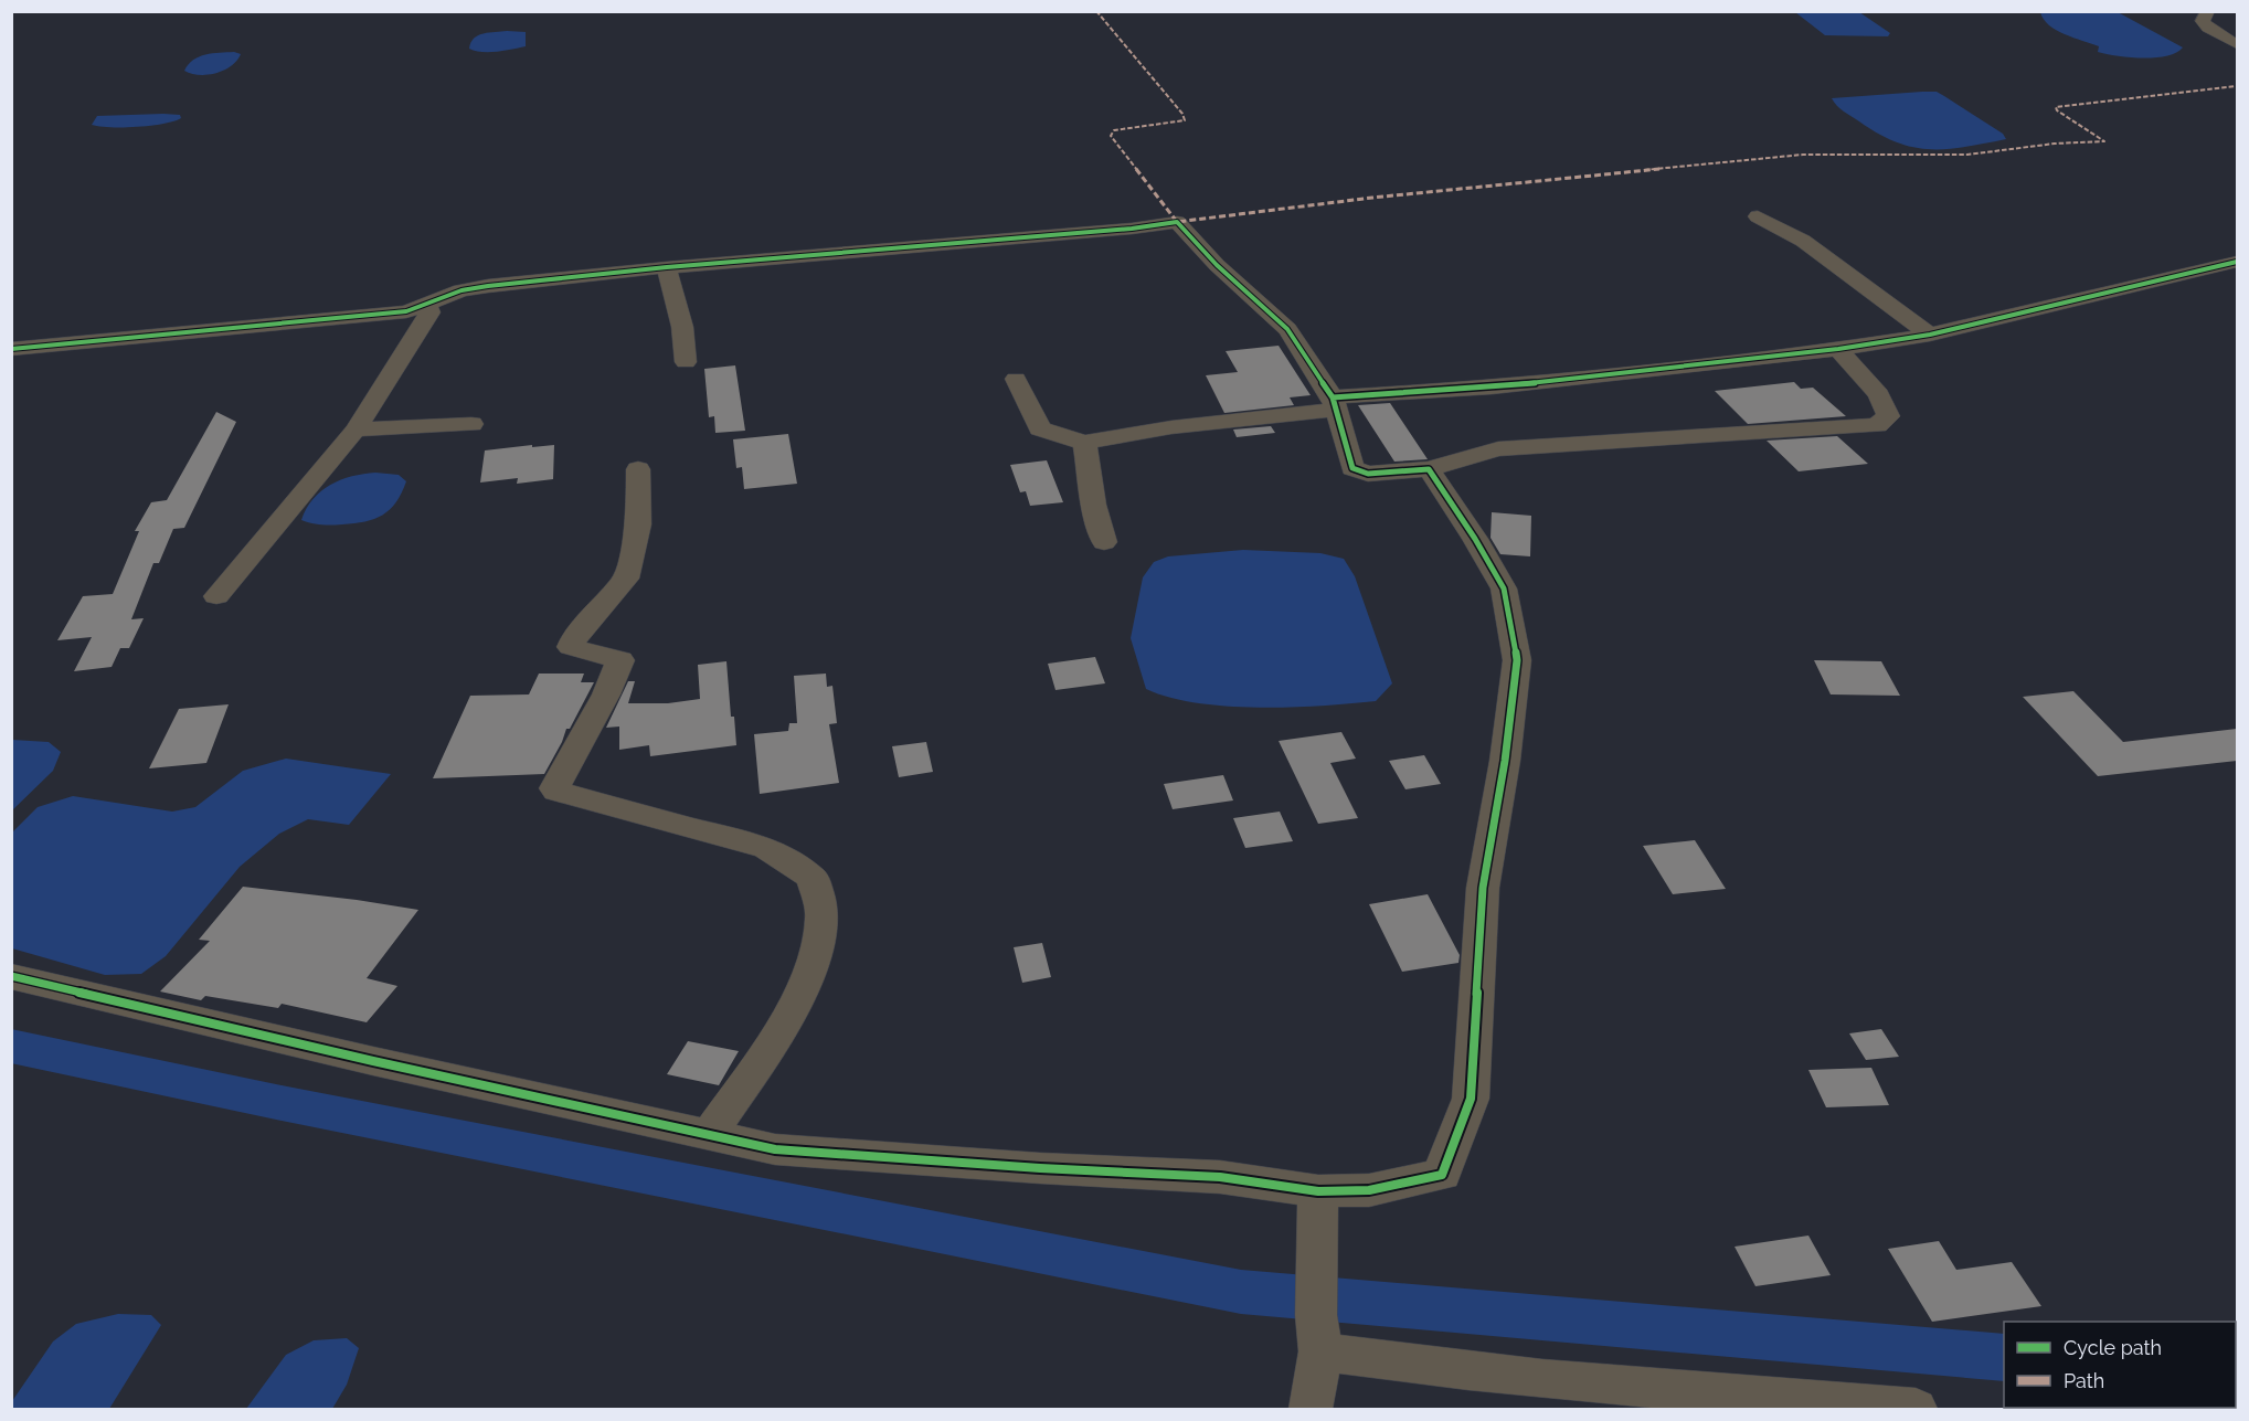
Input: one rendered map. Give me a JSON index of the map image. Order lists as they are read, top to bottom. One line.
{"legend":["Cycle path","Path"]}
